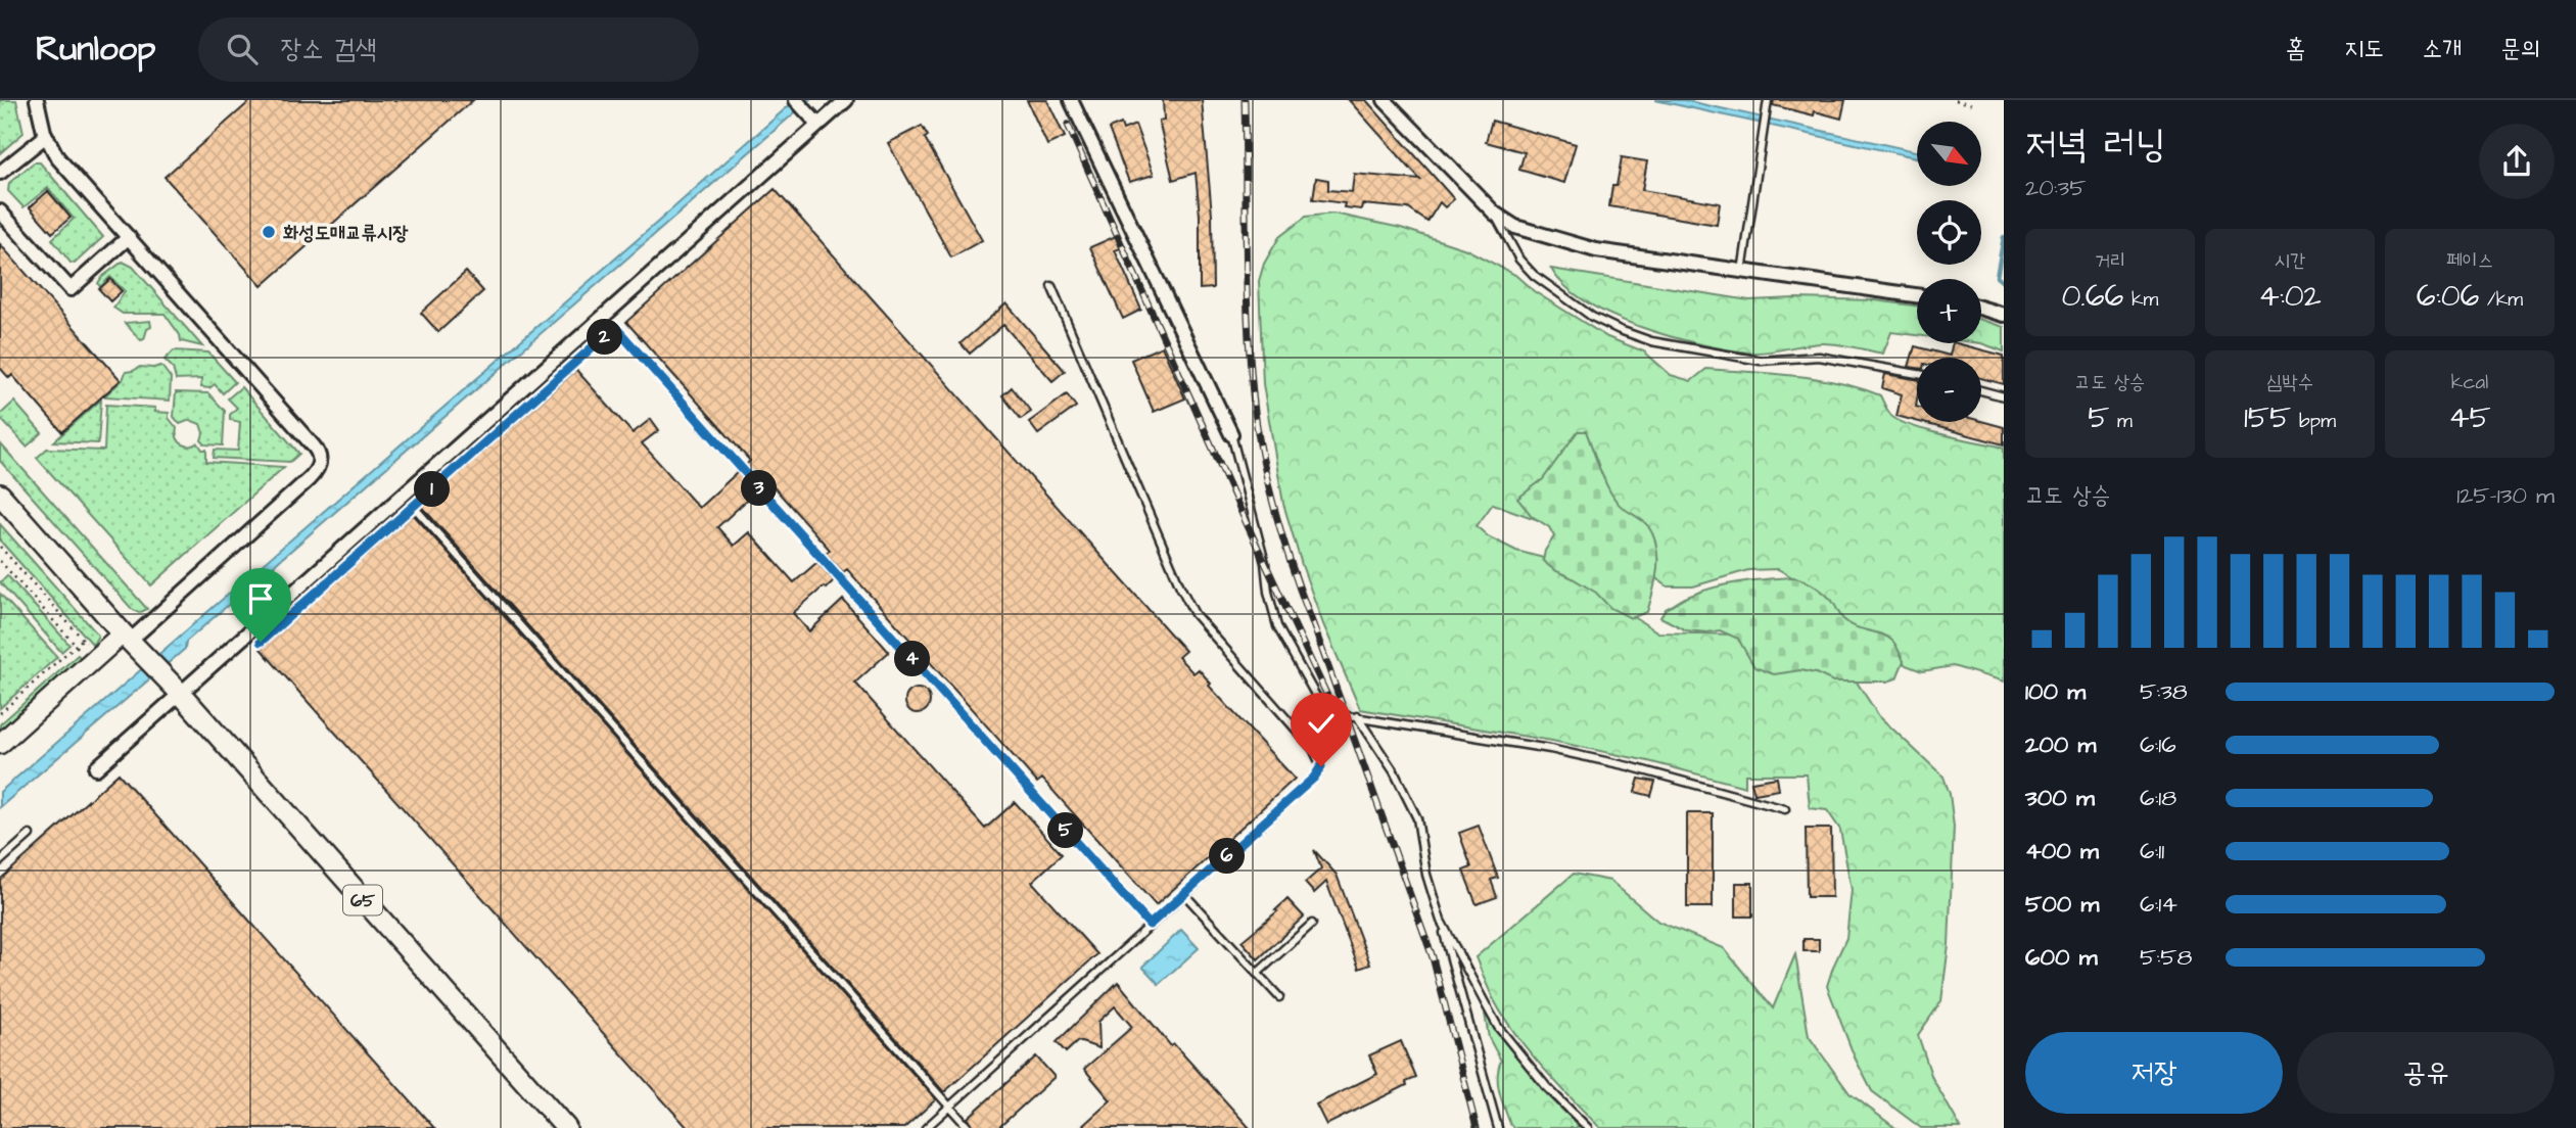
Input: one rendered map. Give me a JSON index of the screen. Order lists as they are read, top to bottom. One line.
{"streets":{"main road":["65"]},"places":["화성도매교류시장"],"north":"bottom right","page":{"header":"Runloop","search":"장소 검색","nav":["홈","지도","소개","문의"],"heading":["저녁 러닝","20:35"],"map_buttons":["+","−"],"stats":[["거리","0.66 km"],["시간","4:02"],["페이스","6:06 /km"],["고도 상승","5 m"],["심박수","155 bpm"],["kcal","45"]],"pins":["2","3","1","4","5","6"],"chart":["고도 상승","125–130 m"],"list":[{"name":"100 m","note":"5:38"},{"name":"200 m","note":"6:16"},{"name":"300 m","note":"6:18"},{"name":"400 m","note":"6:11"},{"name":"500 m","note":"6:14"},{"name":"600 m","note":"5:58"}],"buttons":["저장","공유"]}}
